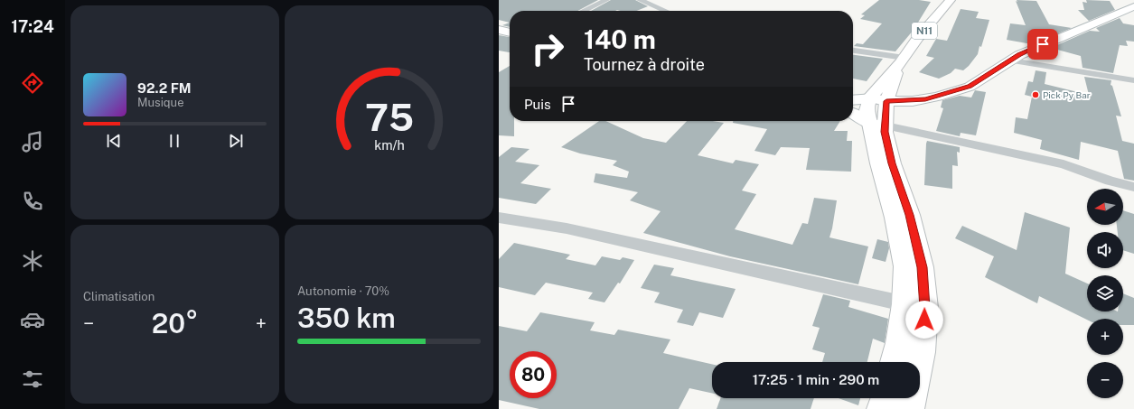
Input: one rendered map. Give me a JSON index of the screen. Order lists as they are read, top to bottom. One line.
{"streets":{"main road":["N11"]},"places":["Pick Py Bar"],"north":"left","page":{"tabs":"17:24","turn":["140 m","Tournez à droite"],"song":["92.2 FM","Musique"],"then":"Puis","map_buttons":["+","−"],"tile":["Climatisation",["Autonomie · 70%","350 km"]],"heat":["−","20°","+"],"limit":"80","trip":"17:25 · 1 min · 290 m","gauge":["75","km/h"]}}
